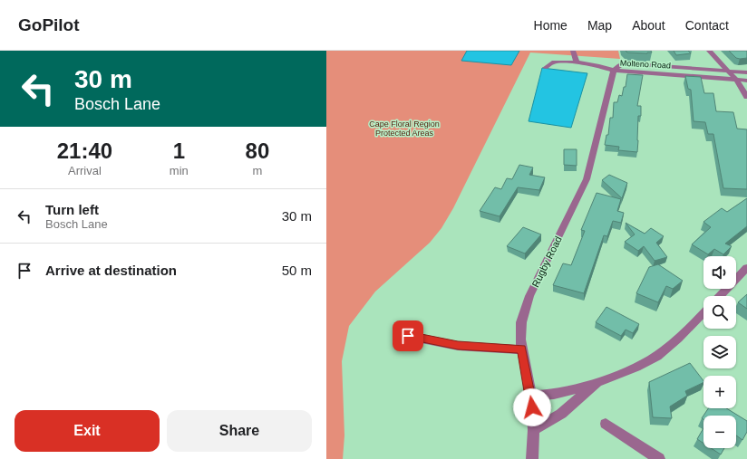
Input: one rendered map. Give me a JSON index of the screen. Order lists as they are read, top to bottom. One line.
{"streets":{"street":["Molteno Road","Rugby Road"]},"crossings":[["Molteno Road","Rugby Road"]],"parks":["Cape Floral Region Protected Areas"],"page":{"header":"GoPilot","nav":["Home","Map","About","Contact"],"turn":["30 m","Bosch Lane"],"eta":["21:40","Arrival","1","min","80","m"],"list":[{"name":"Turn left","note":"Bosch Lane","value":"30 m"},{"name":"Arrive at destination","value":"50 m"}],"map_buttons":["+","−"],"buttons":["Exit","Share"]}}
